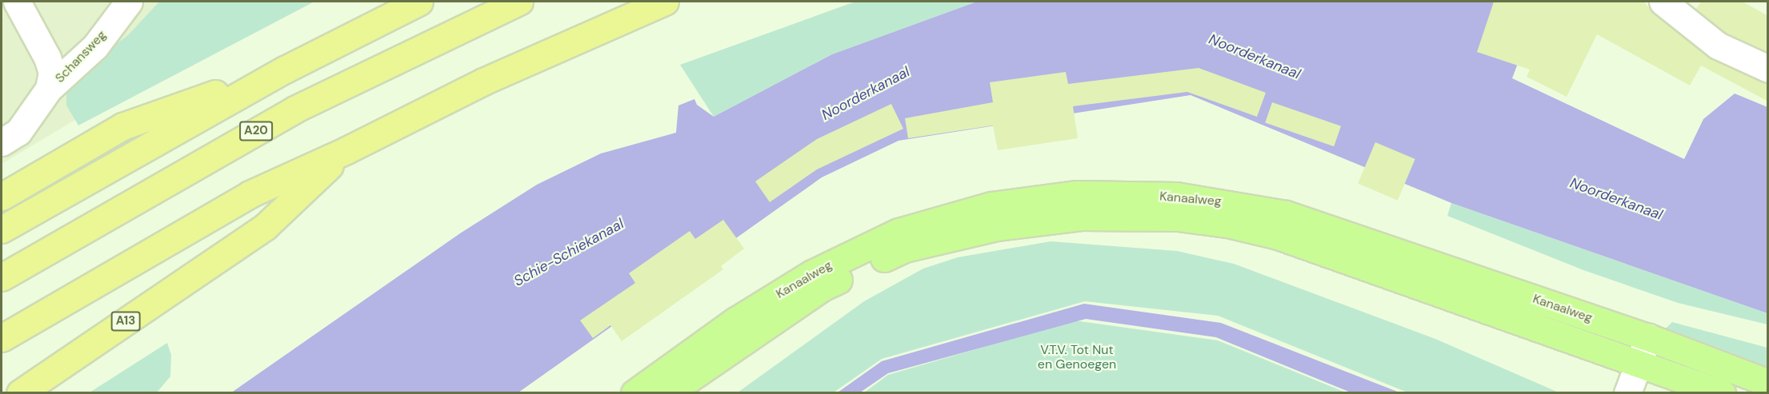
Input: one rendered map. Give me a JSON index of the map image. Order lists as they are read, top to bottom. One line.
{"streets":{"highway":["A20","A13"],"main road":["Kanaalweg"],"street":["Schansweg"]},"water":["Noorderkanaal","Schie-Schiekanaal"],"parks":["V.T.V. Tot Nut en Genoegen"]}
